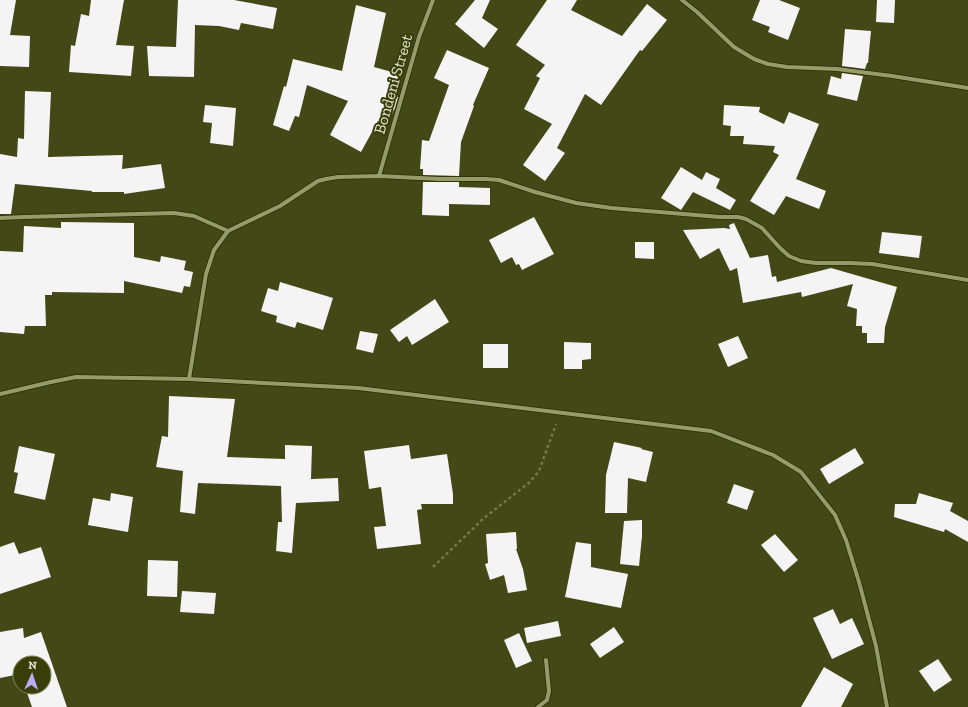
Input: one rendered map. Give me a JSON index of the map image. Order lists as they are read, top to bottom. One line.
{"streets":{"street":["Bondeni Street"]},"north":"top"}
